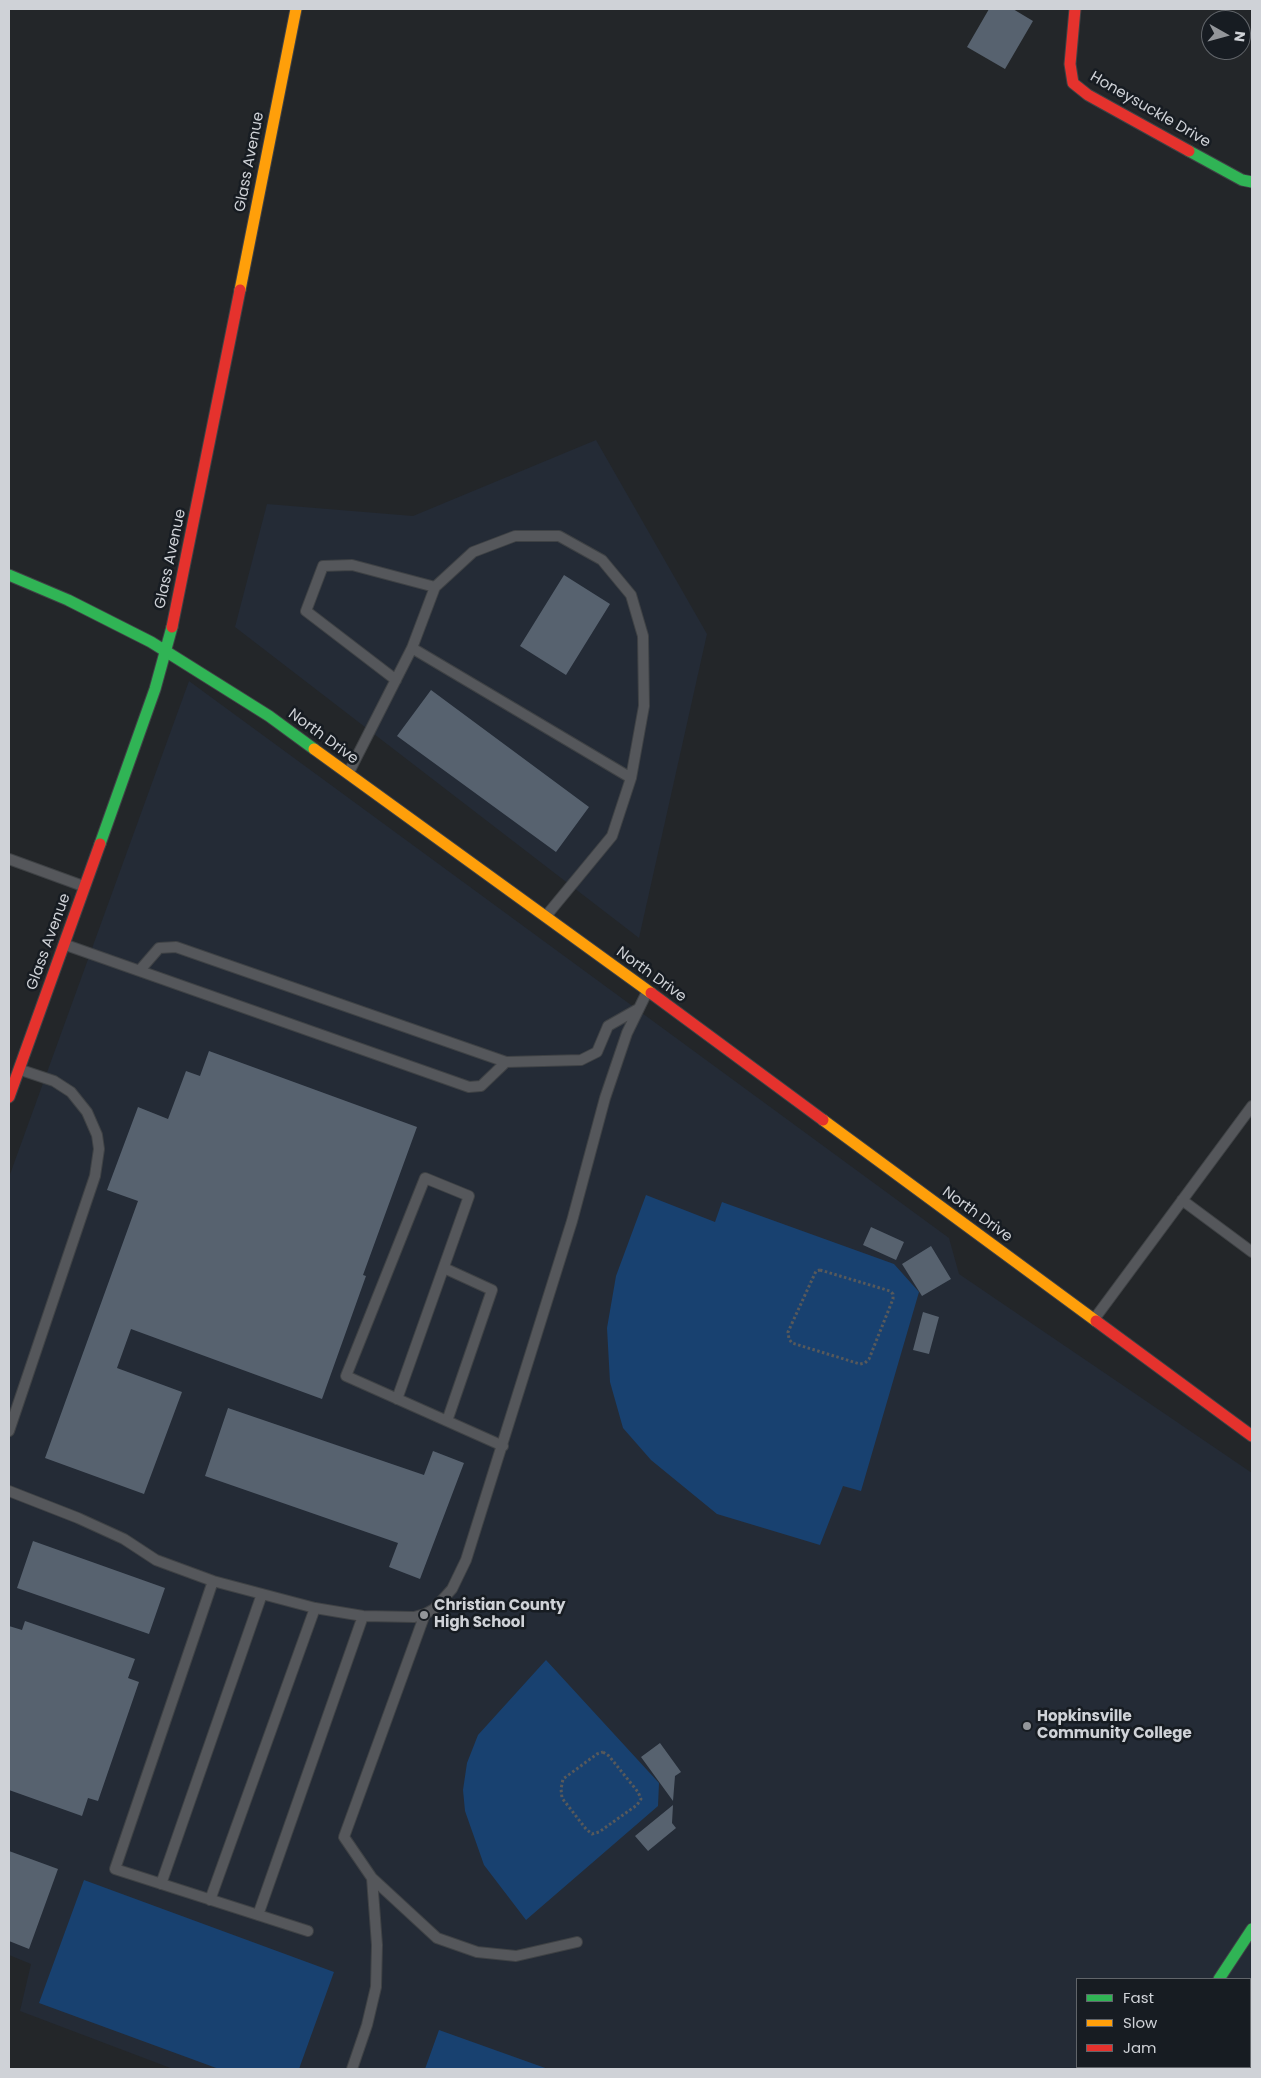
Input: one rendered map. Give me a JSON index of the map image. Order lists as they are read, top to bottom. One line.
{"streets":{"main road":["Honeysuckle Drive","Glass Avenue","North Drive"]},"crossings":[["Glass Avenue","North Drive"]],"places":["Christian County High School","Hopkinsville Community College"],"legend":["Fast","Slow","Jam"],"north":"right"}
